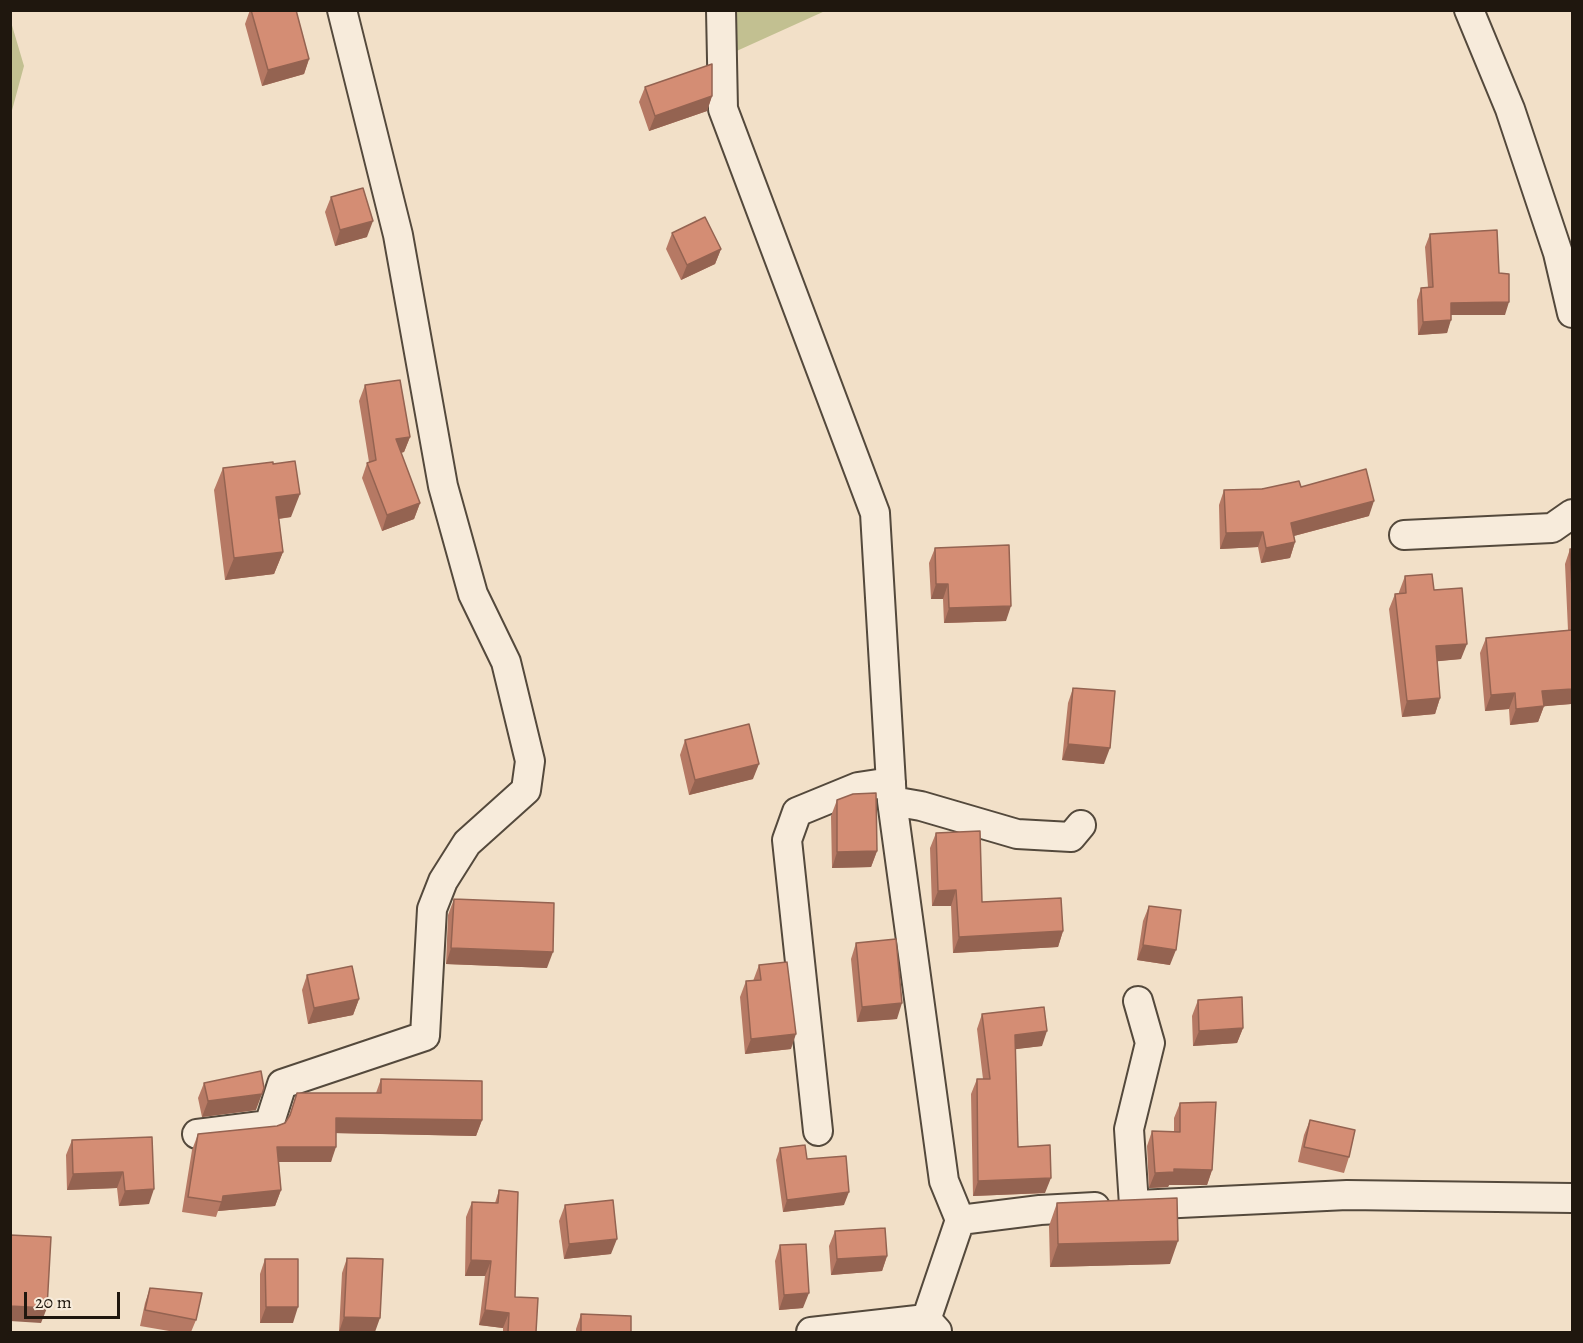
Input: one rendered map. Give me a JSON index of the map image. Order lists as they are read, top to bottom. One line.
{"scale_bar":"20 m"}
